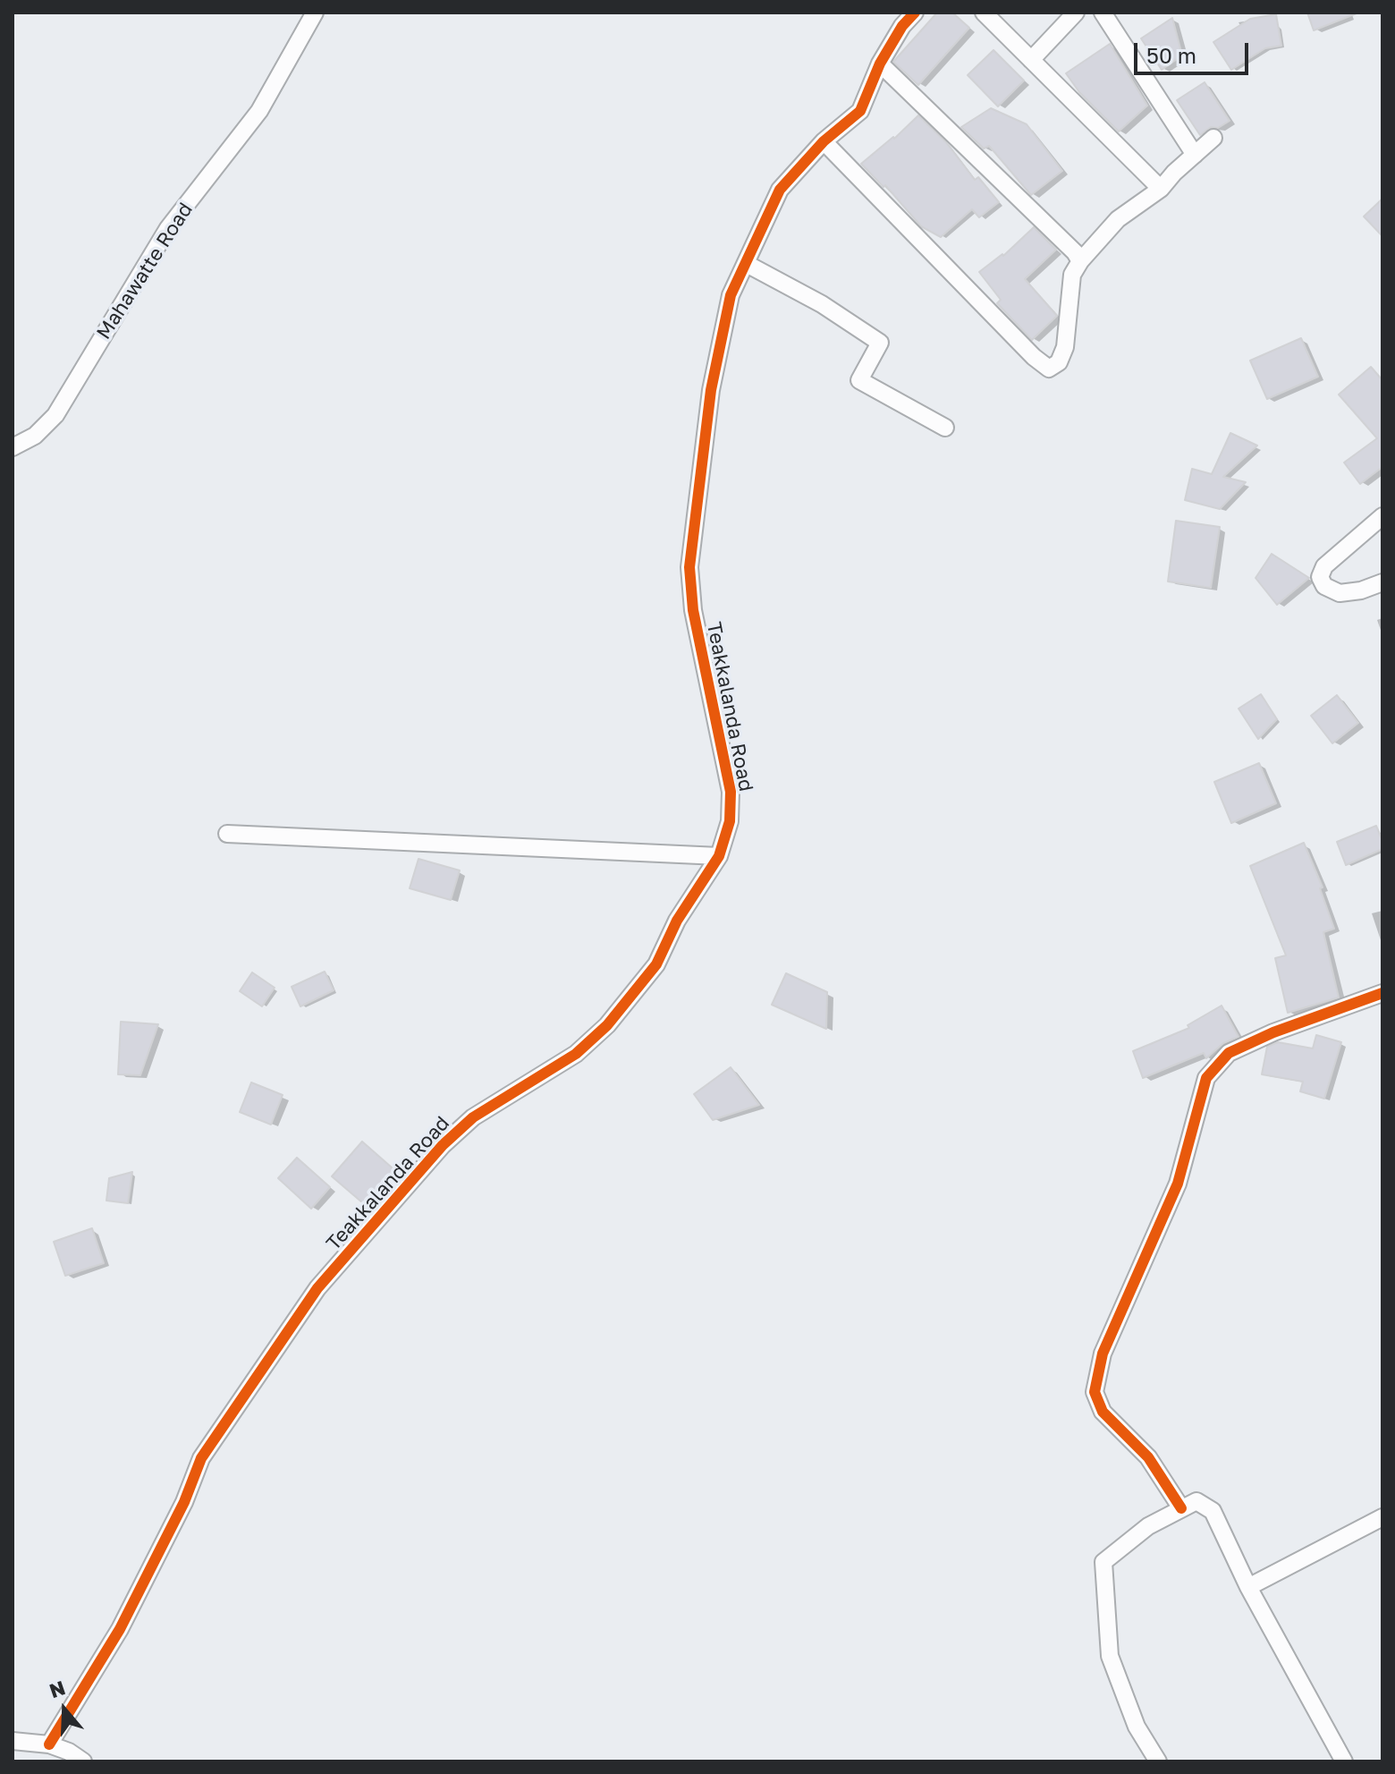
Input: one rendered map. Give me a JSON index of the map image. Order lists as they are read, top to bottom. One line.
{"streets":{"street":["Mahawatte Road","Teakkalanda Road"]},"scale_bar":"50 m","north":"top"}
